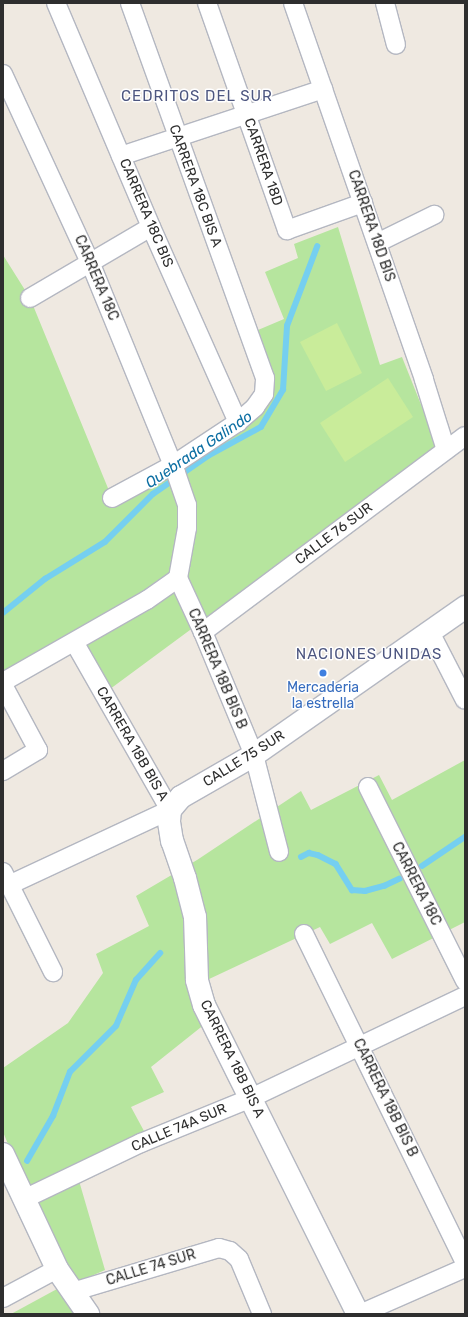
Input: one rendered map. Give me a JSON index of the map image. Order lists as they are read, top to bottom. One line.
{"streets":{"street":["CARRERA 18D","CARRERA 18C BIS A","CARRERA 18C BIS","CARRERA 18D BIS","CARRERA 18C","CALLE 76 SUR","CARRERA 18B BIS B","CARRERA 18B BIS A","CALLE 75 SUR","CALLE 74A SUR","CALLE 74 SUR"]},"crossings":[["CARRERA 18D","CARRERA 18D BIS"],["CARRERA 18C BIS A","CARRERA 18C BIS"],["CARRERA 18C BIS A","CARRERA 18C"],["CARRERA 18D BIS","CALLE 76 SUR"],["CALLE 76 SUR","CARRERA 18B BIS B"],["CARRERA 18B BIS B","CALLE 75 SUR"],["CARRERA 18B BIS B","CALLE 74A SUR"],["CARRERA 18B BIS A","CALLE 75 SUR"],["CARRERA 18B BIS A","CALLE 74A SUR"]],"districts":["CEDRITOS DEL SUR","NACIONES UNIDAS"],"water":["Quebrada Galindo"],"places":["Mercaderia la estrella"]}
